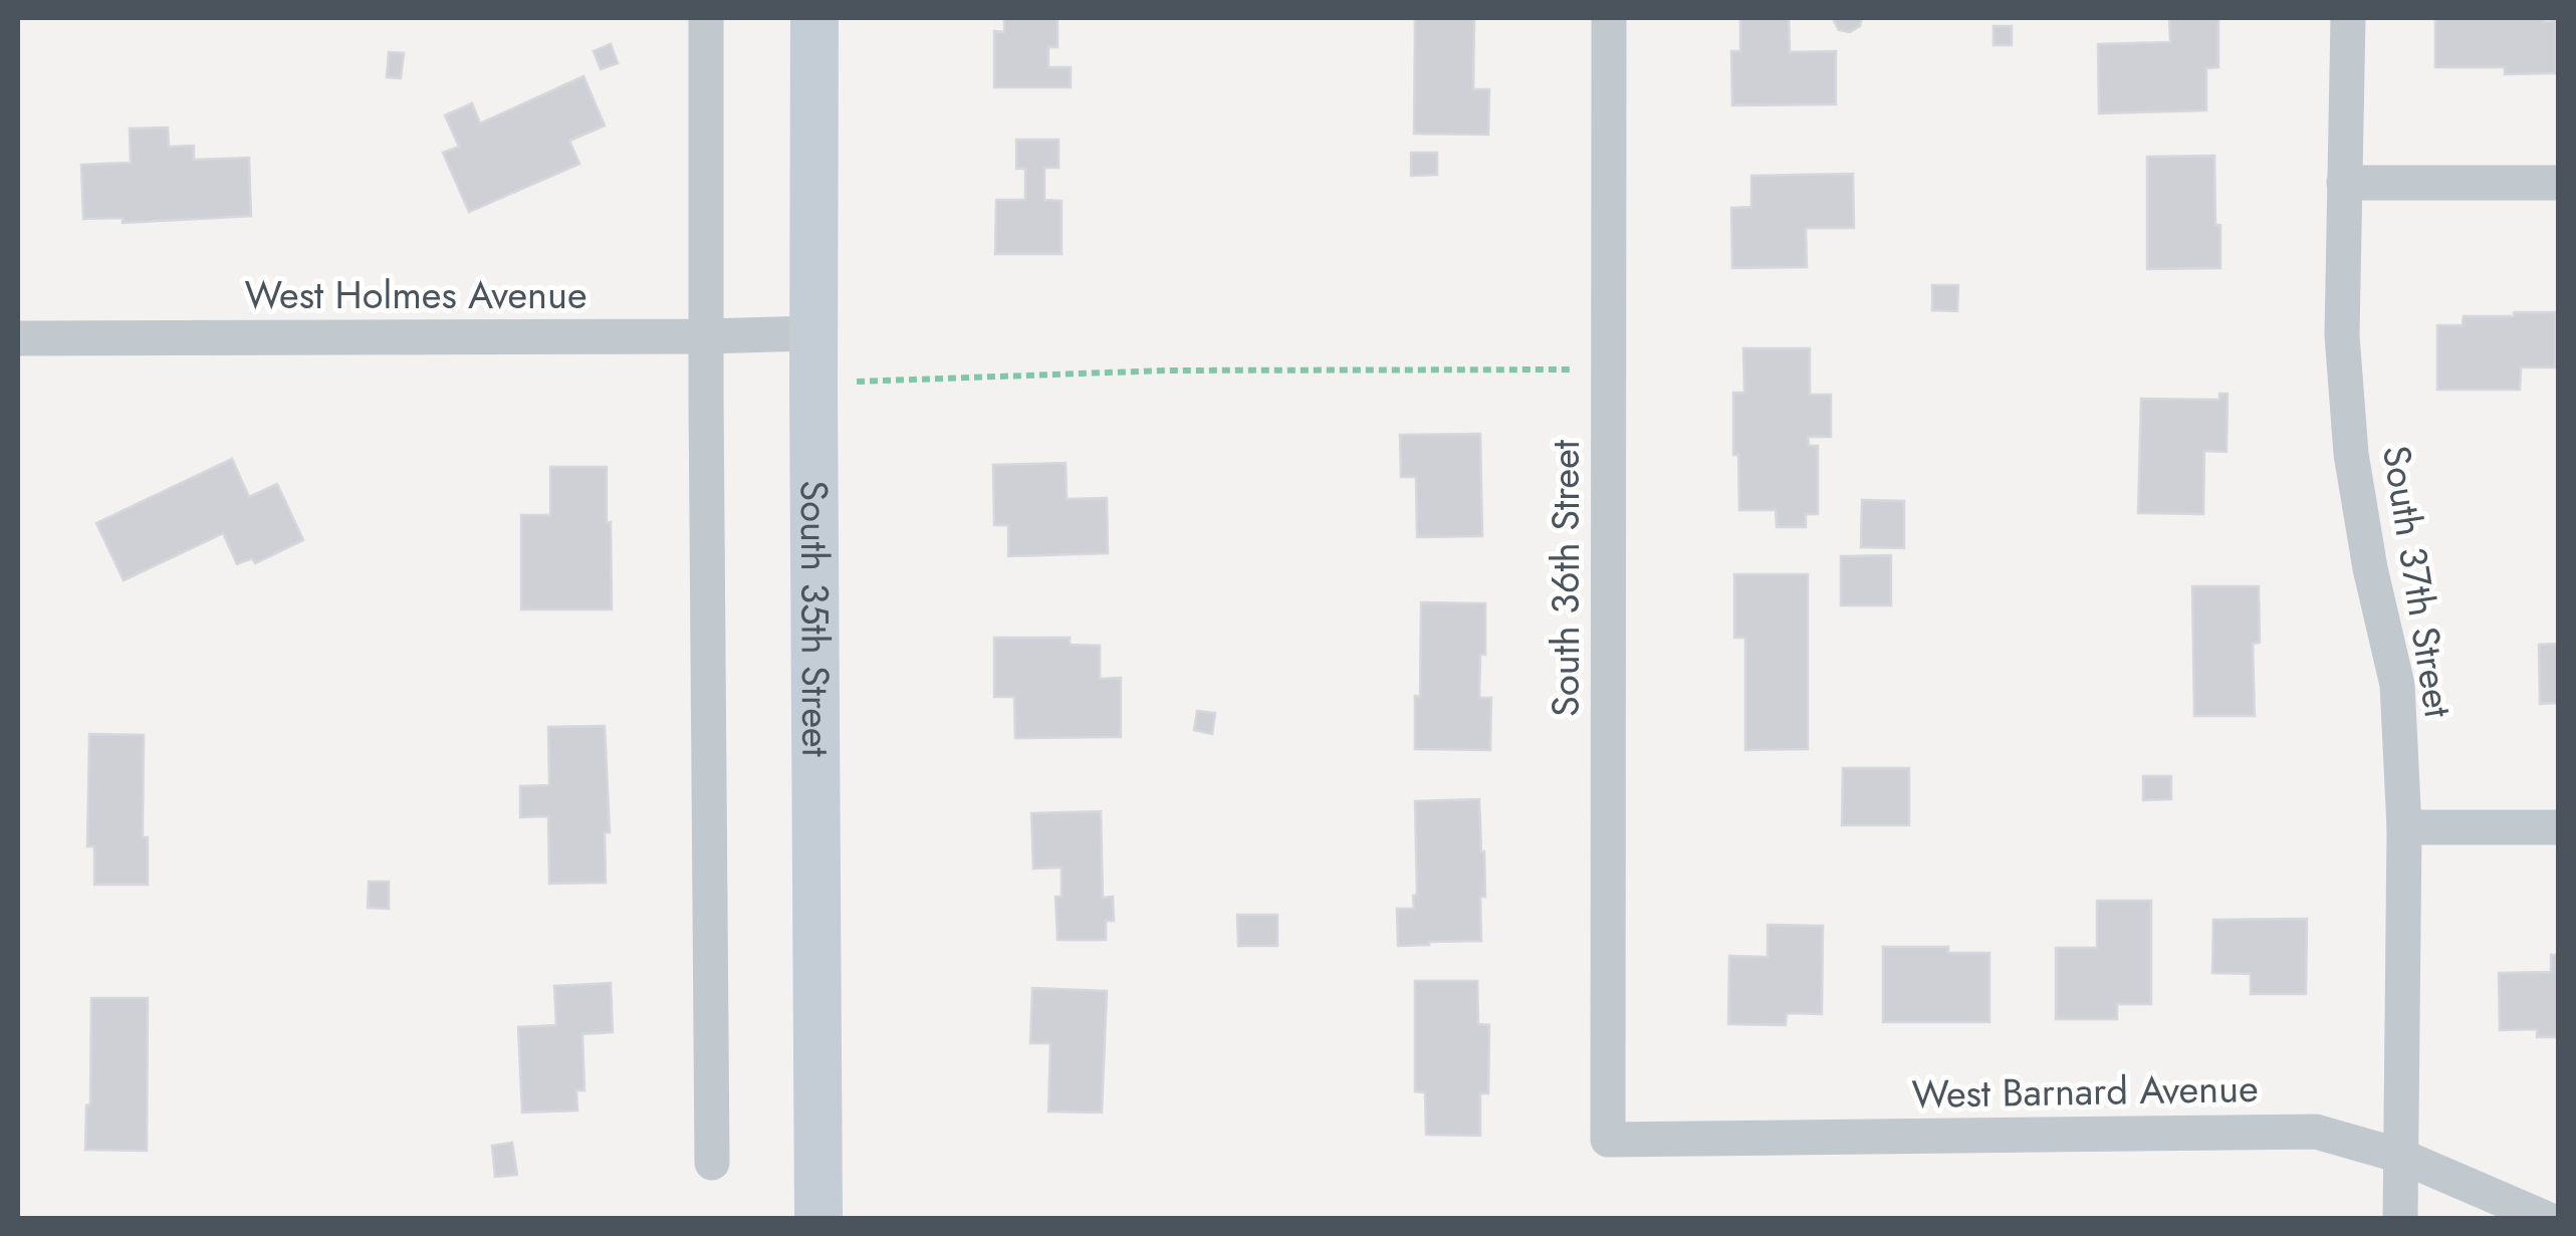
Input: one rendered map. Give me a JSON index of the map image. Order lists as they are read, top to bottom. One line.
{"streets":{"street":["West Holmes Avenue","South 36th Street","South 37th Street","South 35th Street","West Barnard Avenue"]},"crossings":[["West Holmes Avenue","South 35th Street"],["South 36th Street","West Barnard Avenue"],["South 37th Street","West Barnard Avenue"]]}
